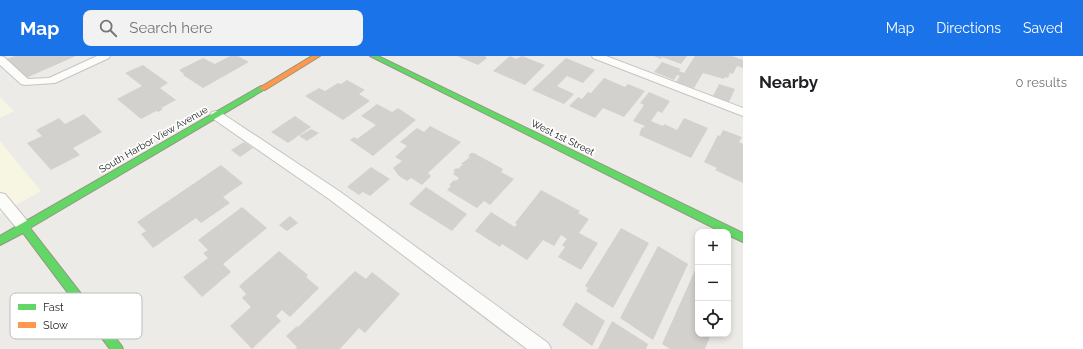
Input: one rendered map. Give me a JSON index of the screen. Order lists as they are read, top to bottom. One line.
{"streets":{"street":["West 1st Street","South Harbor View Avenue"]},"legend":["Fast","Slow"],"page":{"header":"Map","search":"Search here","nav":["Map","Directions","Saved"],"heading":["Nearby","0 results"],"map_buttons":["+","−"]}}
